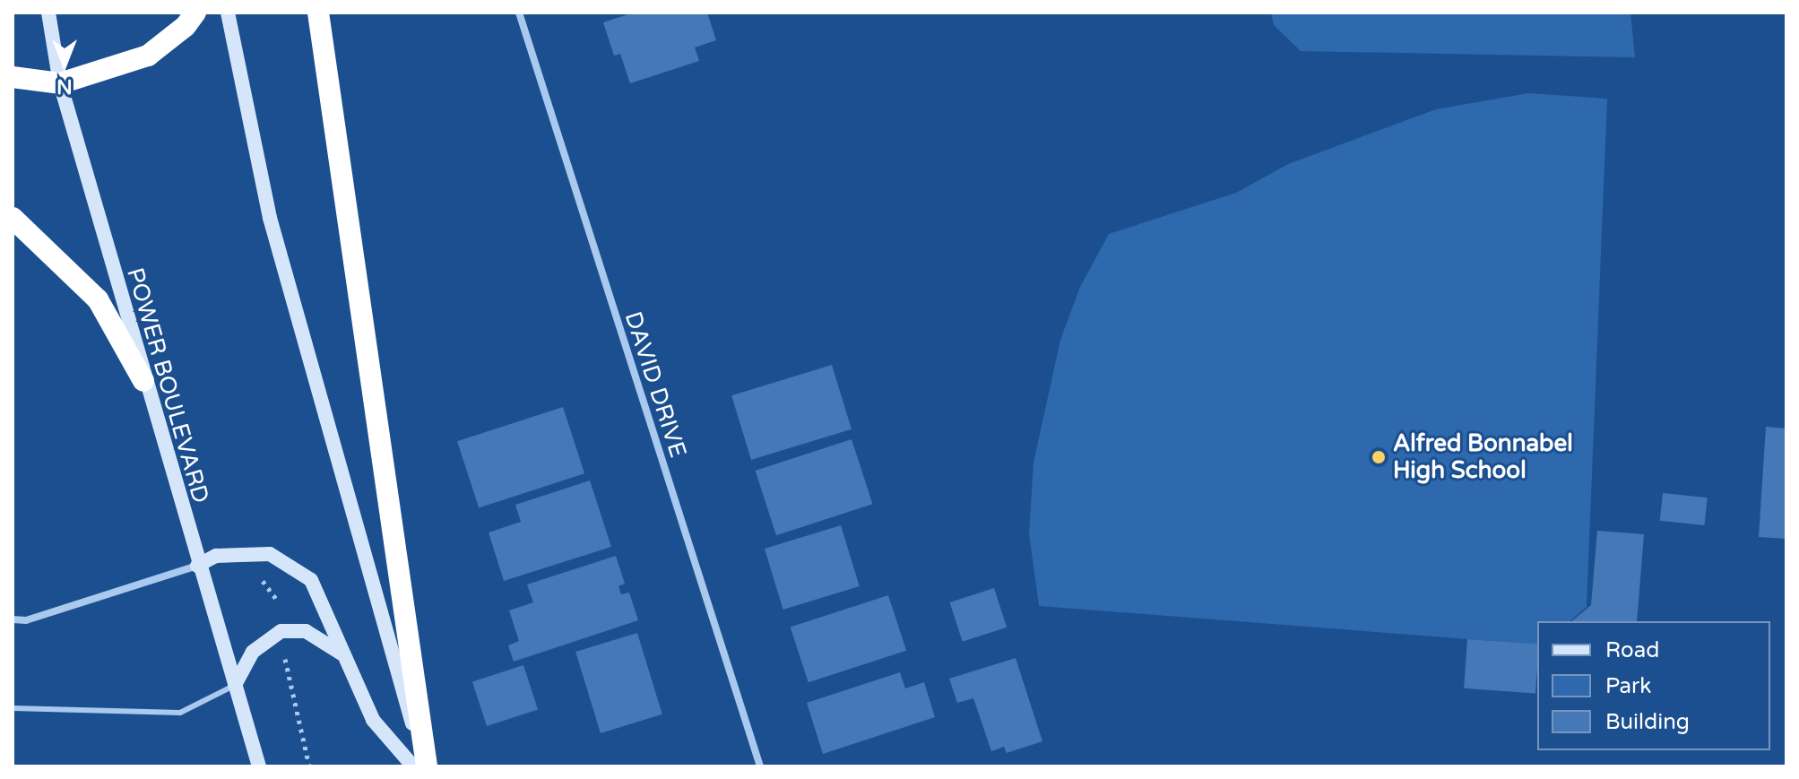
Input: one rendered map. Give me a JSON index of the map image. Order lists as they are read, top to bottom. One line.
{"streets":{"main road":["POWER BOULEVARD"],"street":["DAVID DRIVE"]},"places":["Alfred Bonnabel High School"],"legend":["Road","Park","Building"],"north":"bottom"}
